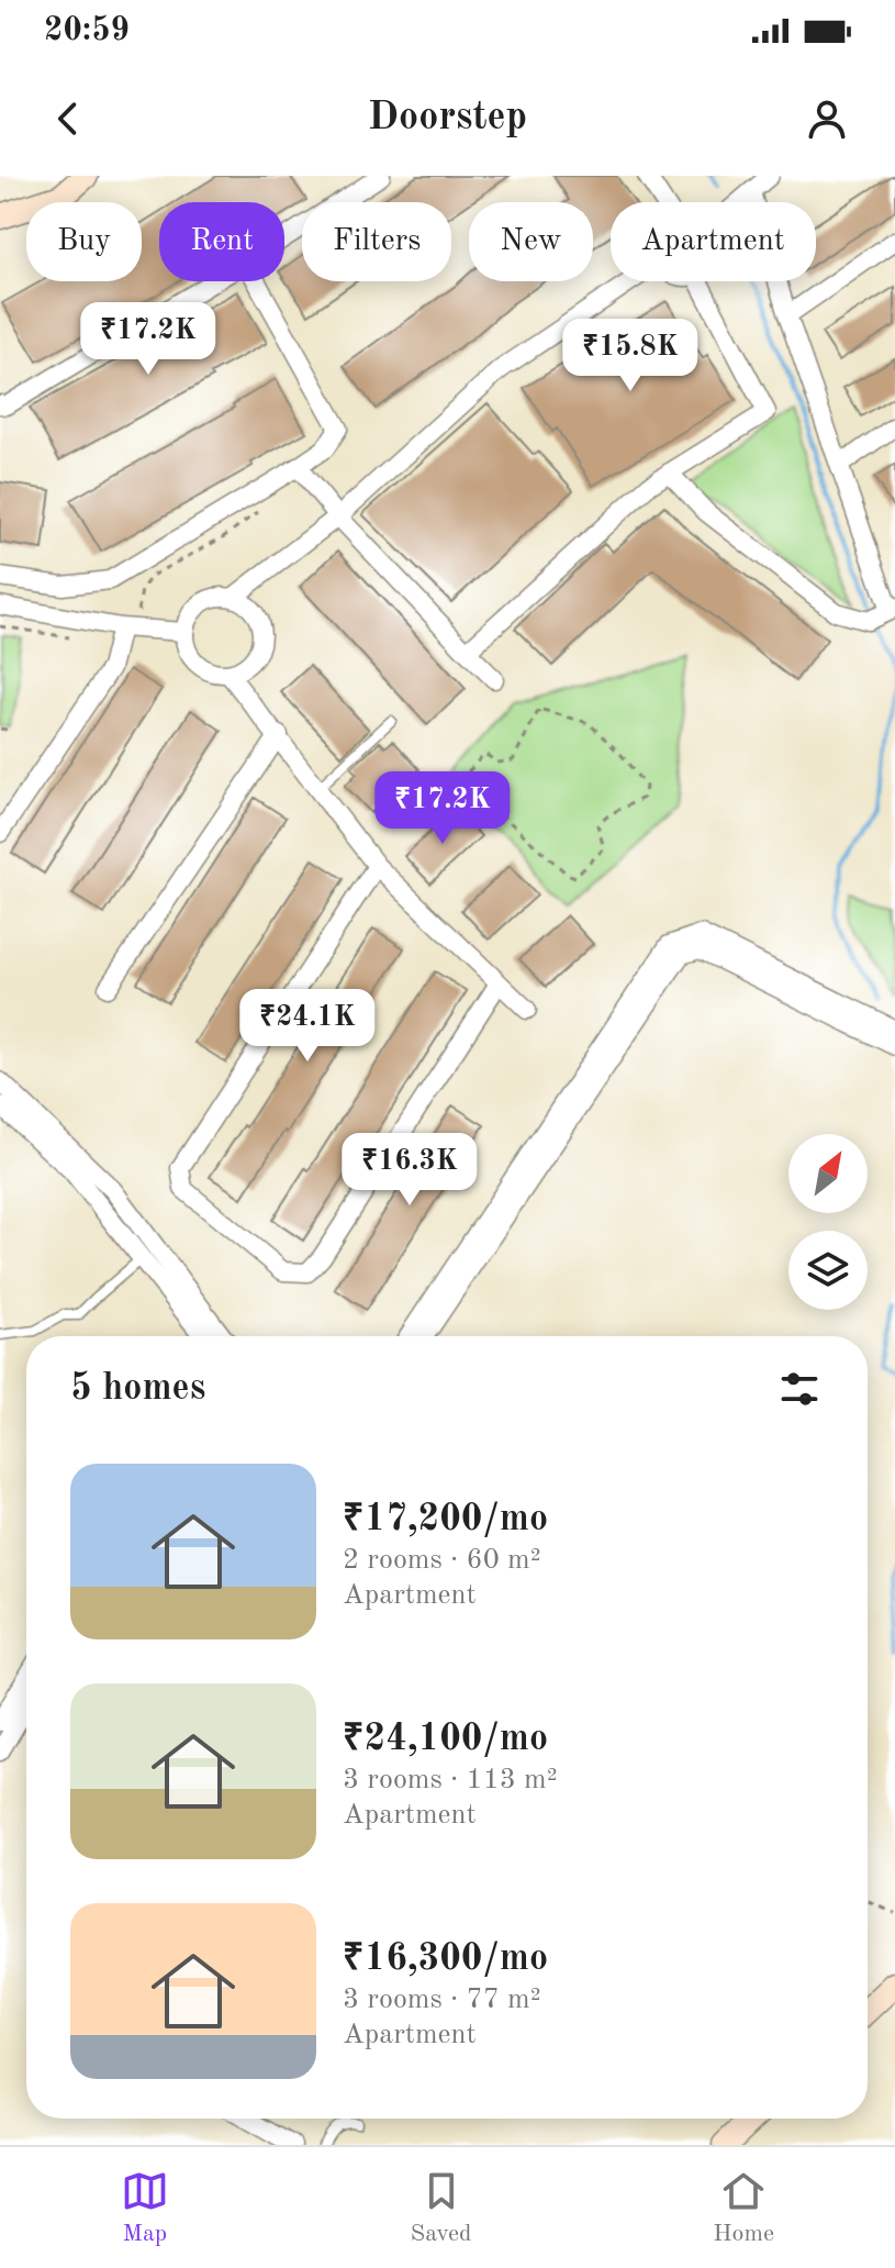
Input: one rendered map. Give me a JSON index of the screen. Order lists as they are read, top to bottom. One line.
{"north":"top right","page":{"status":"20:59","header":"Doorstep","chip":["Buy","Rent","Filters","New","Apartment"],"price":["₹17.2K","₹15.8K","₹17.2K","₹24.1K","₹16.3K"],"heading":"5 homes","list":[{"name":"₹17,200/mo","note":"2 rooms · 60 m² · Apartment"},{"name":"₹24,100/mo","note":"3 rooms · 113 m² · Apartment"},{"name":"₹16,300/mo","note":"3 rooms · 77 m² · Apartment"}],"tabs":["Map","Saved","Home"]}}
